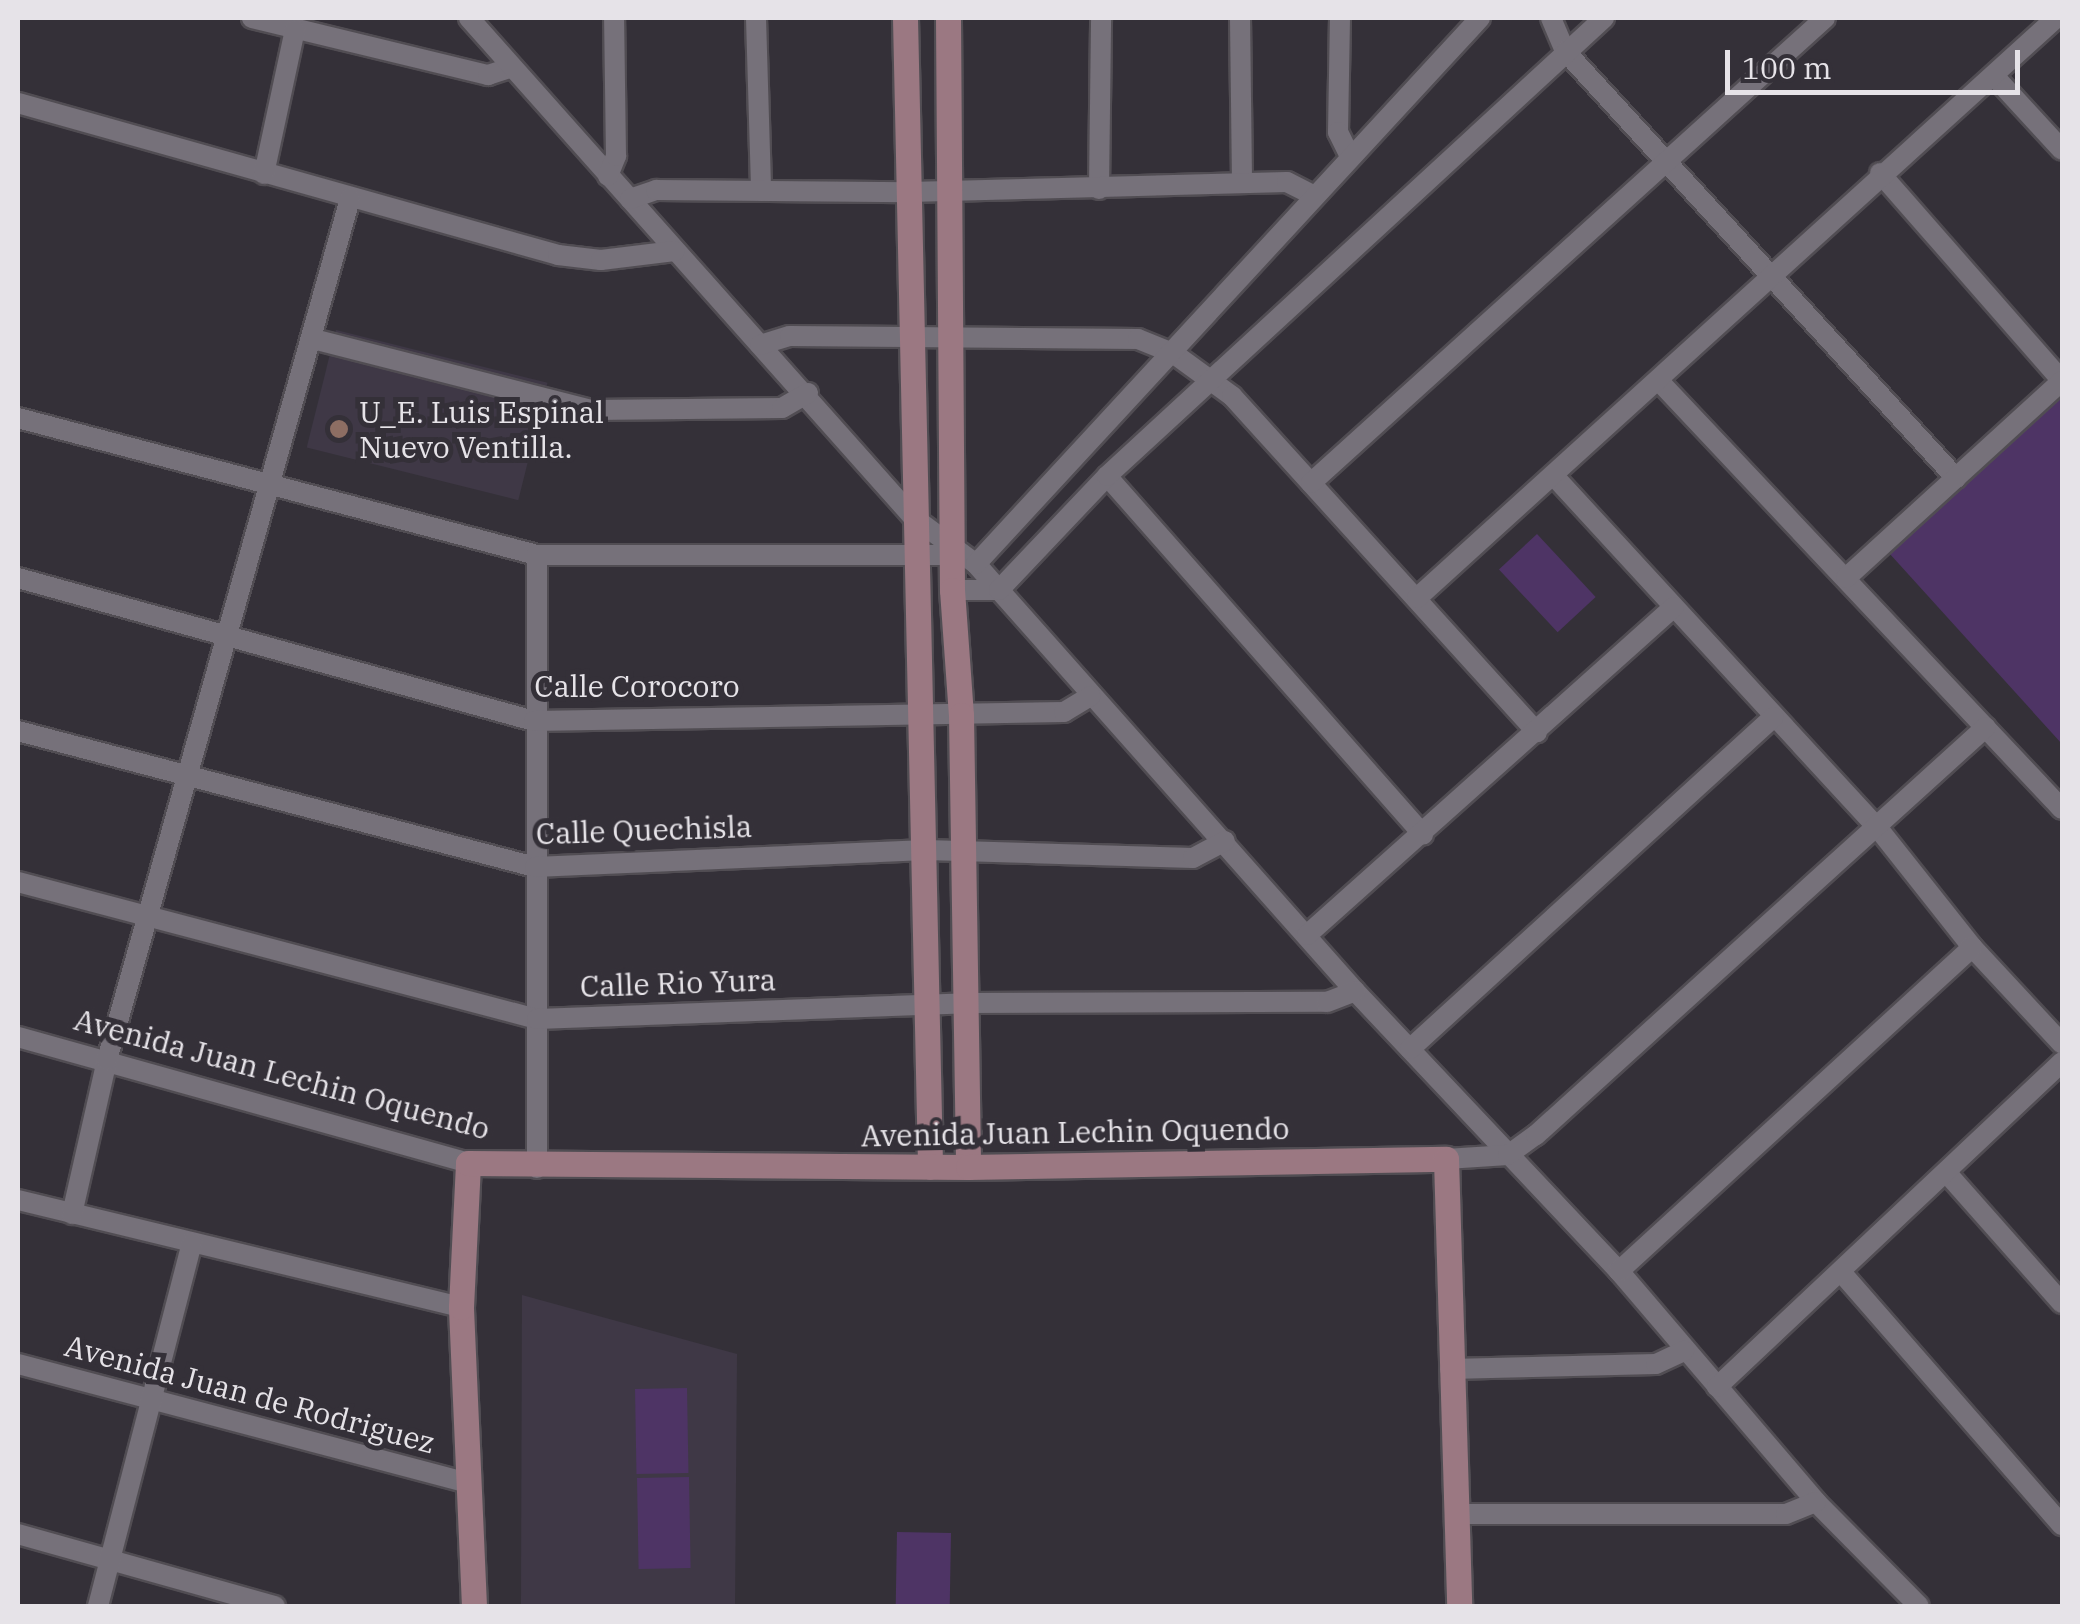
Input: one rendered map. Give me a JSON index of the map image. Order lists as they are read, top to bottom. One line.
{"streets":{"street":["Calle Corocoro","Calle Quechisla","Calle Rio Yura","Avenida Juan Lechin Oquendo","Avenida Juan de Rodriguez"]},"places":["U_E. Luis Espinal Nuevo Ventilla."],"scale_bar":"100 m"}
